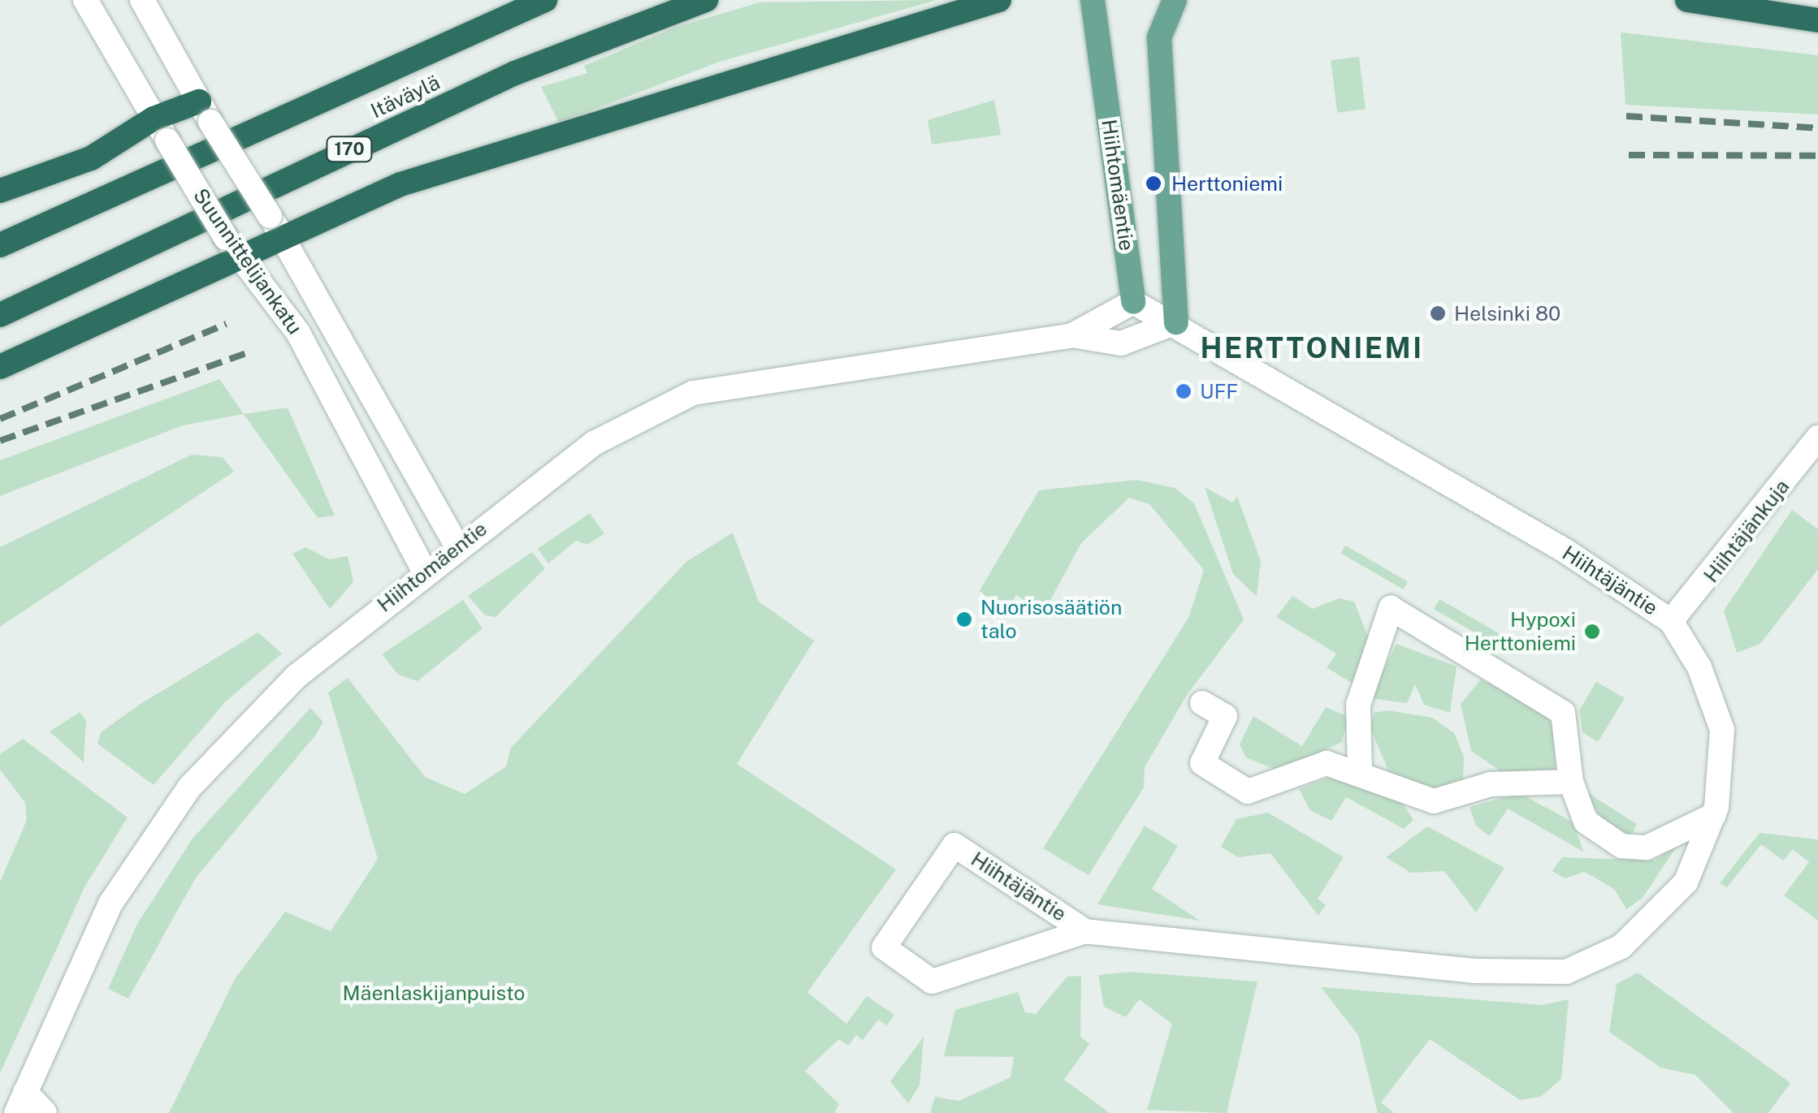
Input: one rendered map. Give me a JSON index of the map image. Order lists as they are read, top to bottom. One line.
{"streets":{"highway":["Itäväylä","170"],"main road":["Hiihtomäentie"],"street":["Suunnittelijankatu","Hiihtäjänkuja","Hiihtäjäntie"]},"crossings":[["Hiihtomäentie","Suunnittelijankatu"],["Hiihtomäentie","Hiihtäjäntie"],["Hiihtäjänkuja","Hiihtäjäntie"]],"districts":["HERTTONIEMI"],"parks":["Mäenlaskijanpuisto"],"places":["Herttoniemi","Helsinki 80","UFF","Nuorisosäätiön talo","Hypoxi Herttoniemi"]}
